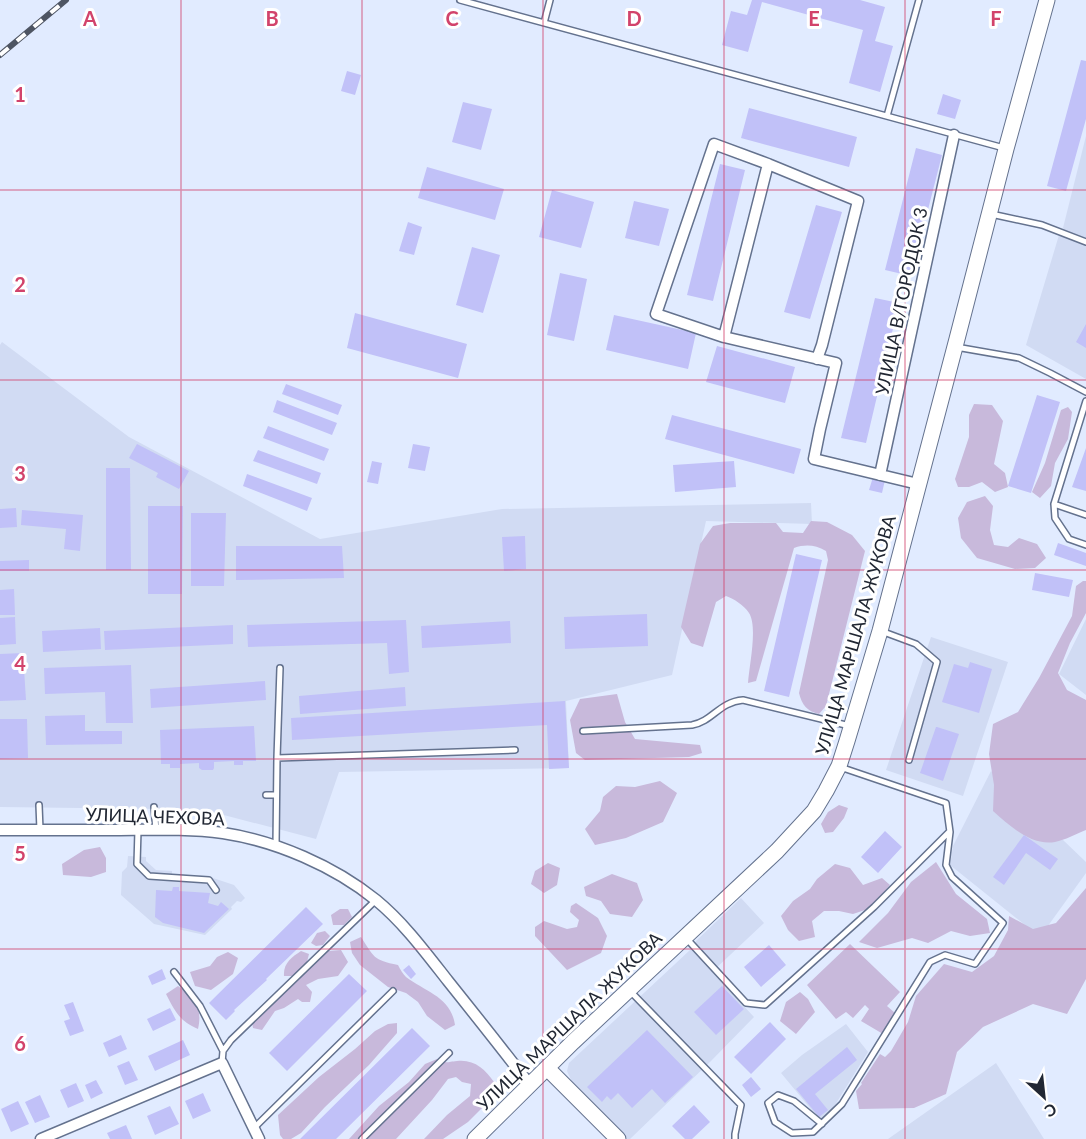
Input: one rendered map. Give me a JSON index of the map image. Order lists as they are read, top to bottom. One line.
{"streets":{"main road":["УЛИЦА МАРШАЛА ЖУКОВА"],"street":["УЛИЦА В/ГОРОДОК 3","УЛИЦА ЧЕХОВА"]},"crossings":[["УЛИЦА МАРШАЛА ЖУКОВА","УЛИЦА ЧЕХОВА"]],"north":"bottom right","grid":{"columns":["A","B","C","D","E","F"],"rows":["1","2","3","4","5","6"]}}
